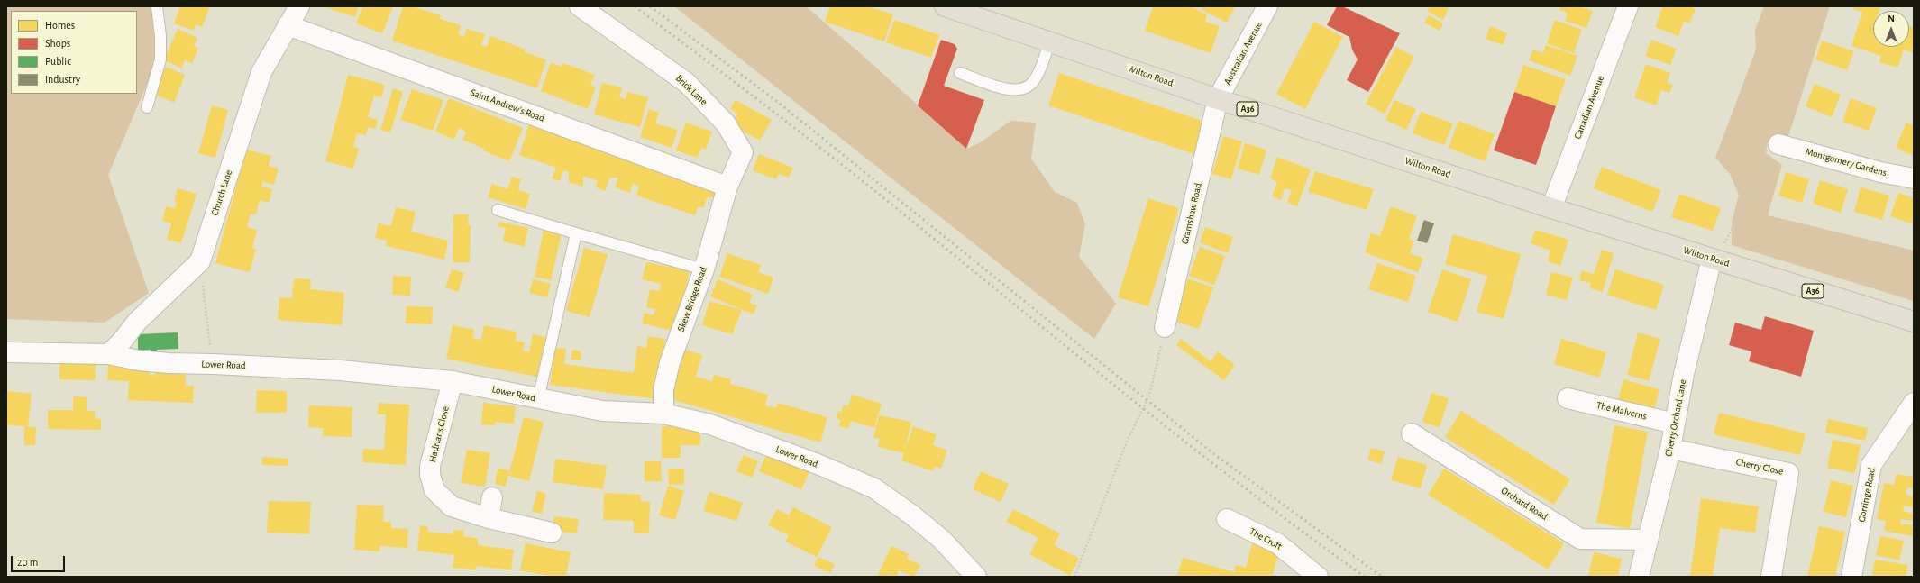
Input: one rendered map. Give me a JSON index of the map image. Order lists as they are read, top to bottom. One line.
{"streets":{"highway":["Wilton Road","A36"],"street":["Australian Avenue","Brick Lane","Saint Andrew's Road","Canadian Avenue","Montgomery Gardens","Church Lane","Gramshaw Road","Skew Bridge Road","Lower Road","The Malverns","Cherry Orchard Lane","Hadrians Close","Cherry Close","Gorringe Road","Orchard Road","The Croft"]},"crossings":[["Australian Avenue","Wilton Road"],["Australian Avenue","Gramshaw Road"],["Wilton Road","Canadian Avenue"],["Wilton Road","Gramshaw Road"],["Wilton Road","Cherry Orchard Lane"],["Brick Lane","Saint Andrew's Road"],["Brick Lane","Skew Bridge Road"],["Saint Andrew's Road","Church Lane"],["Saint Andrew's Road","Skew Bridge Road"],["Church Lane","Lower Road"],["Skew Bridge Road","Lower Road"],["Lower Road","Hadrians Close"],["The Malverns","Cherry Orchard Lane"],["Cherry Orchard Lane","Cherry Close"],["Cherry Orchard Lane","Orchard Road"]],"legend":["Homes","Shops","Public","Industry"],"scale_bar":"20 m","north":"top"}
